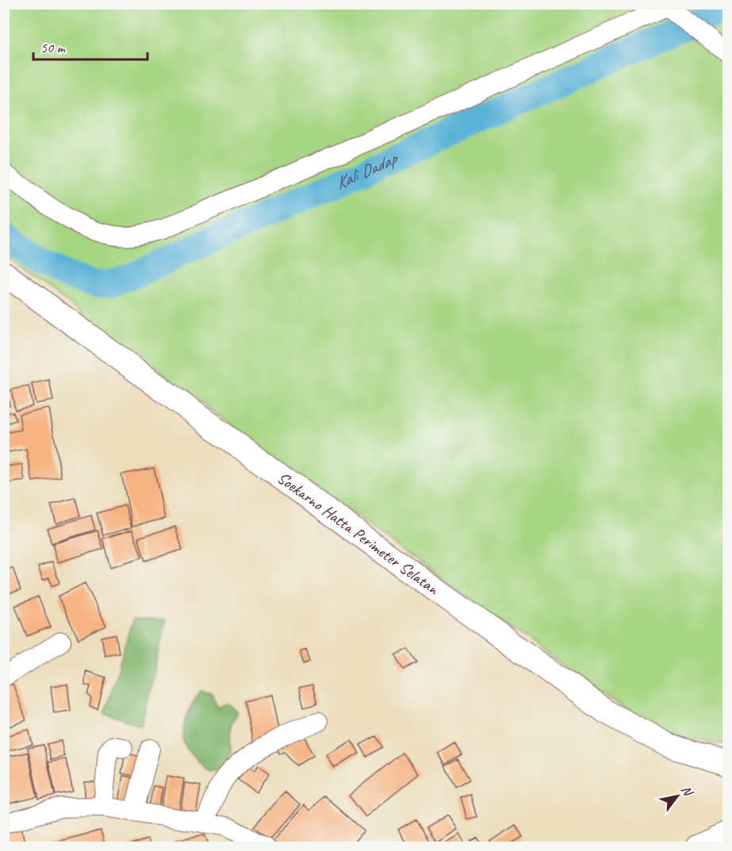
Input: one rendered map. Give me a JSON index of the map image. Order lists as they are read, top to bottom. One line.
{"streets":{"main road":["Soekarno Hatta Perimeter Selatan"]},"water":["Kali Dadap"],"scale_bar":"50 m","north":"top right"}
